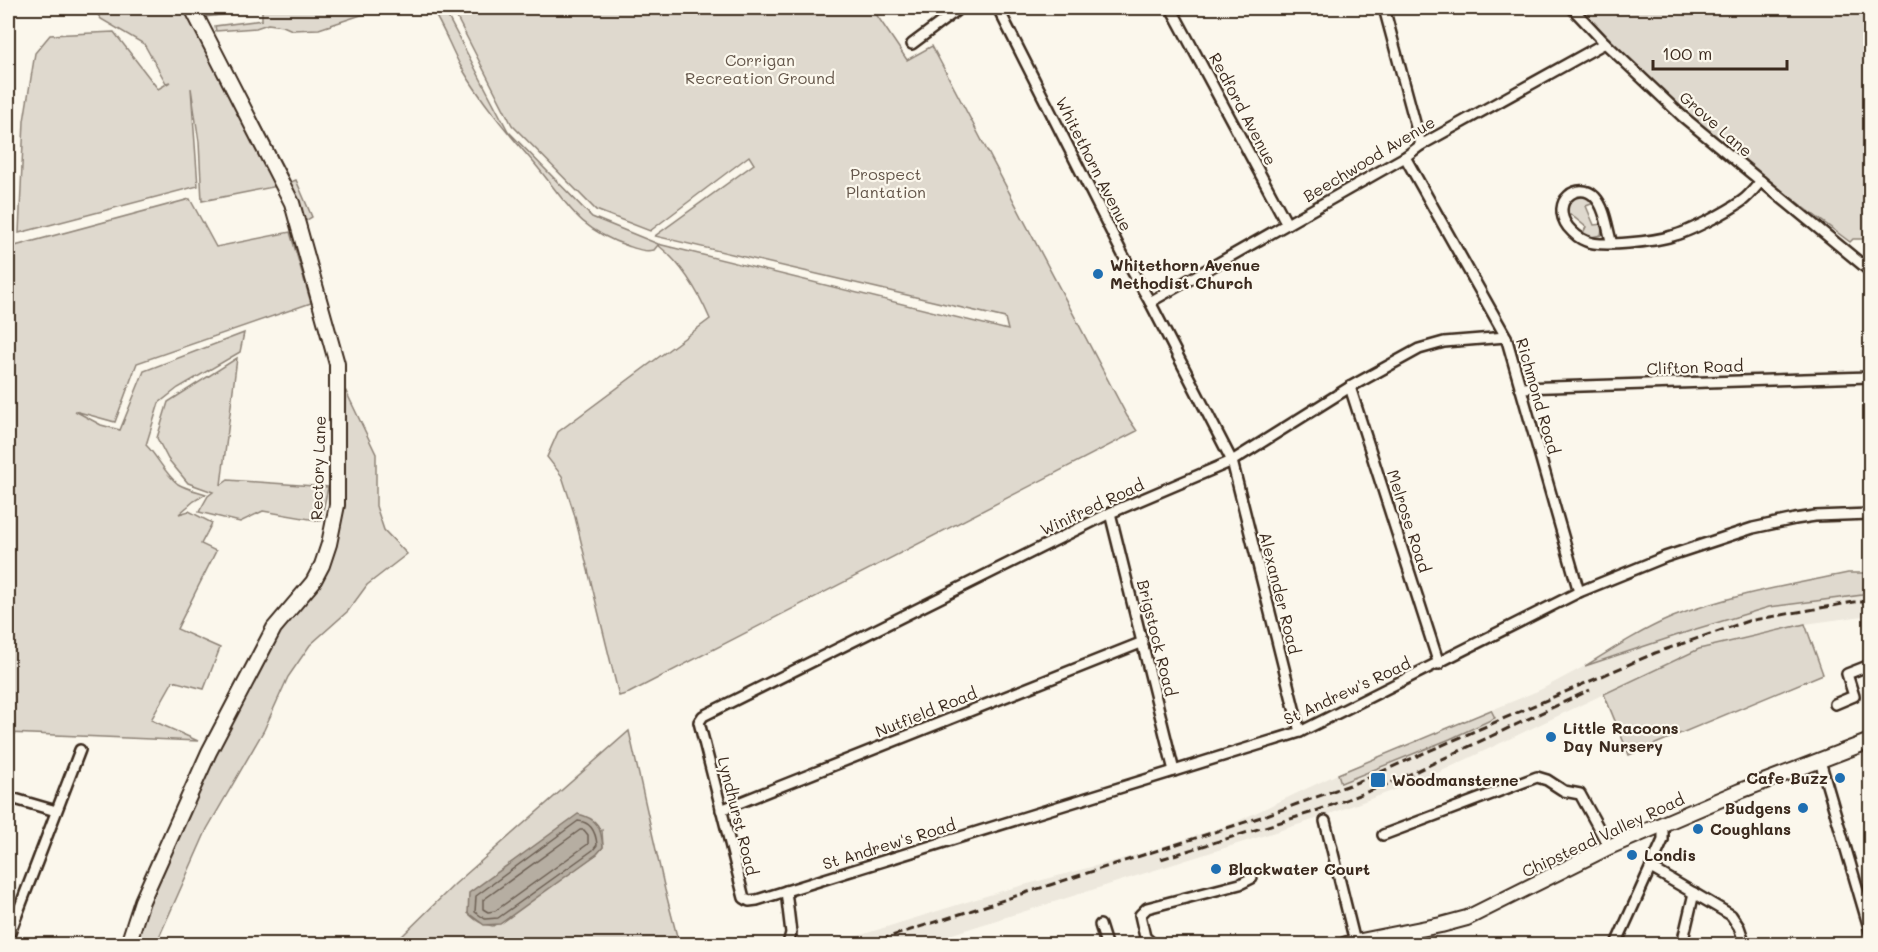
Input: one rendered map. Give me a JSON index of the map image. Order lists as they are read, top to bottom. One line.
{"streets":{"main road":["Rectory Lane","Chipstead Valley Road"],"street":["Redford Avenue","Grove Lane","Beechwood Avenue","Whitethorn Avenue","Clifton Road","Richmond Road","Winifred Road","Melrose Road","Alexander Road","Brigstock Road","St Andrew's Road","Nutfield Road","Lyndhurst Road"]},"crossings":[["Redford Avenue","Beechwood Avenue"],["Grove Lane","Beechwood Avenue"],["Beechwood Avenue","Whitethorn Avenue"],["Beechwood Avenue","Richmond Road"],["Whitethorn Avenue","Winifred Road"],["Whitethorn Avenue","Alexander Road"],["Clifton Road","Richmond Road"],["Richmond Road","Winifred Road"],["Richmond Road","St Andrew's Road"],["Winifred Road","Melrose Road"],["Winifred Road","Alexander Road"],["Winifred Road","Brigstock Road"],["Winifred Road","Lyndhurst Road"],["Melrose Road","St Andrew's Road"],["Alexander Road","St Andrew's Road"],["Brigstock Road","St Andrew's Road"],["Brigstock Road","Nutfield Road"],["St Andrew's Road","Lyndhurst Road"],["Nutfield Road","Lyndhurst Road"]],"parks":["Corrigan Recreation Ground","Prospect Plantation"],"places":{"other":["Whitethorn Avenue Methodist Church","Little Racoons Day Nursery","Cafe Buzz","Budgens","Coughlans","Londis","Blackwater Court"],"transit":["Woodmansterne"]},"scale_bar":"100 m"}
